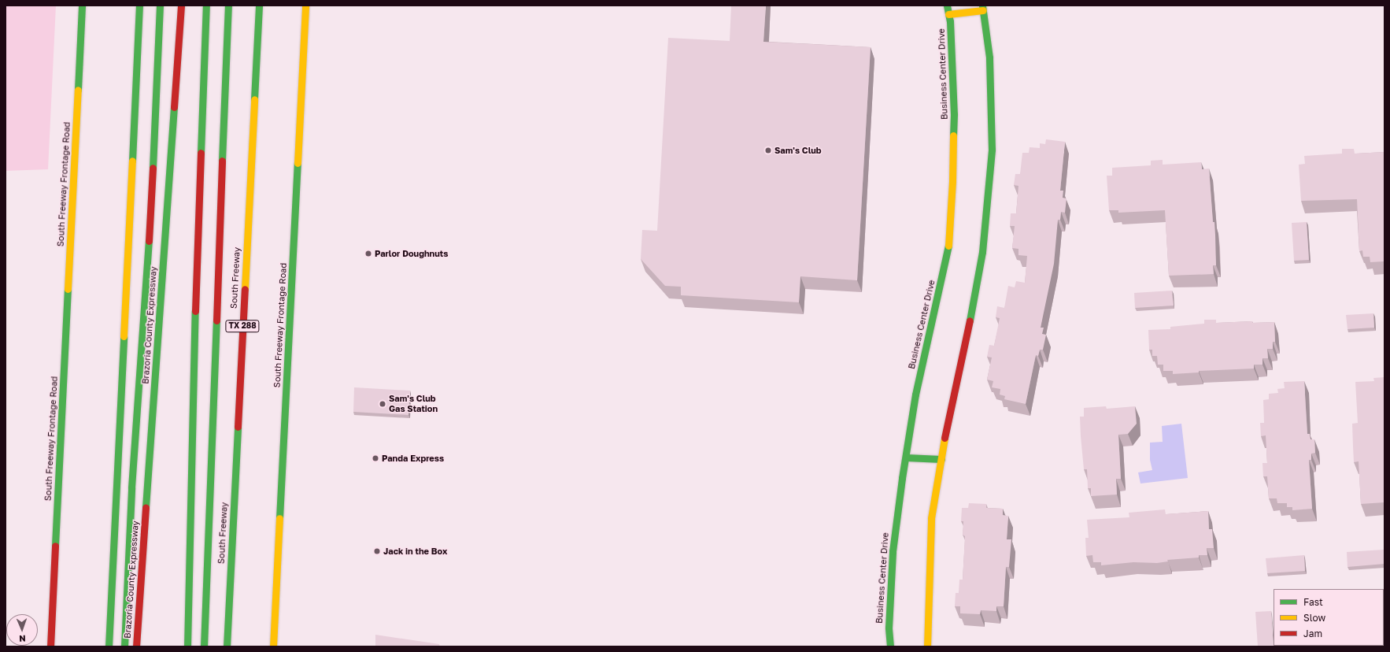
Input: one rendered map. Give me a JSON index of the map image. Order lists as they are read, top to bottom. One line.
{"streets":{"main road":["Business Center Drive","South Freeway Frontage Road","South Freeway","Brazoria County Expressway","TX 288"]},"places":["Sam's Club","Parlor Doughnuts","Sam's Club Gas Station","Panda Express","Jack in the Box"],"legend":["Fast","Slow","Jam"],"north":"bottom"}
